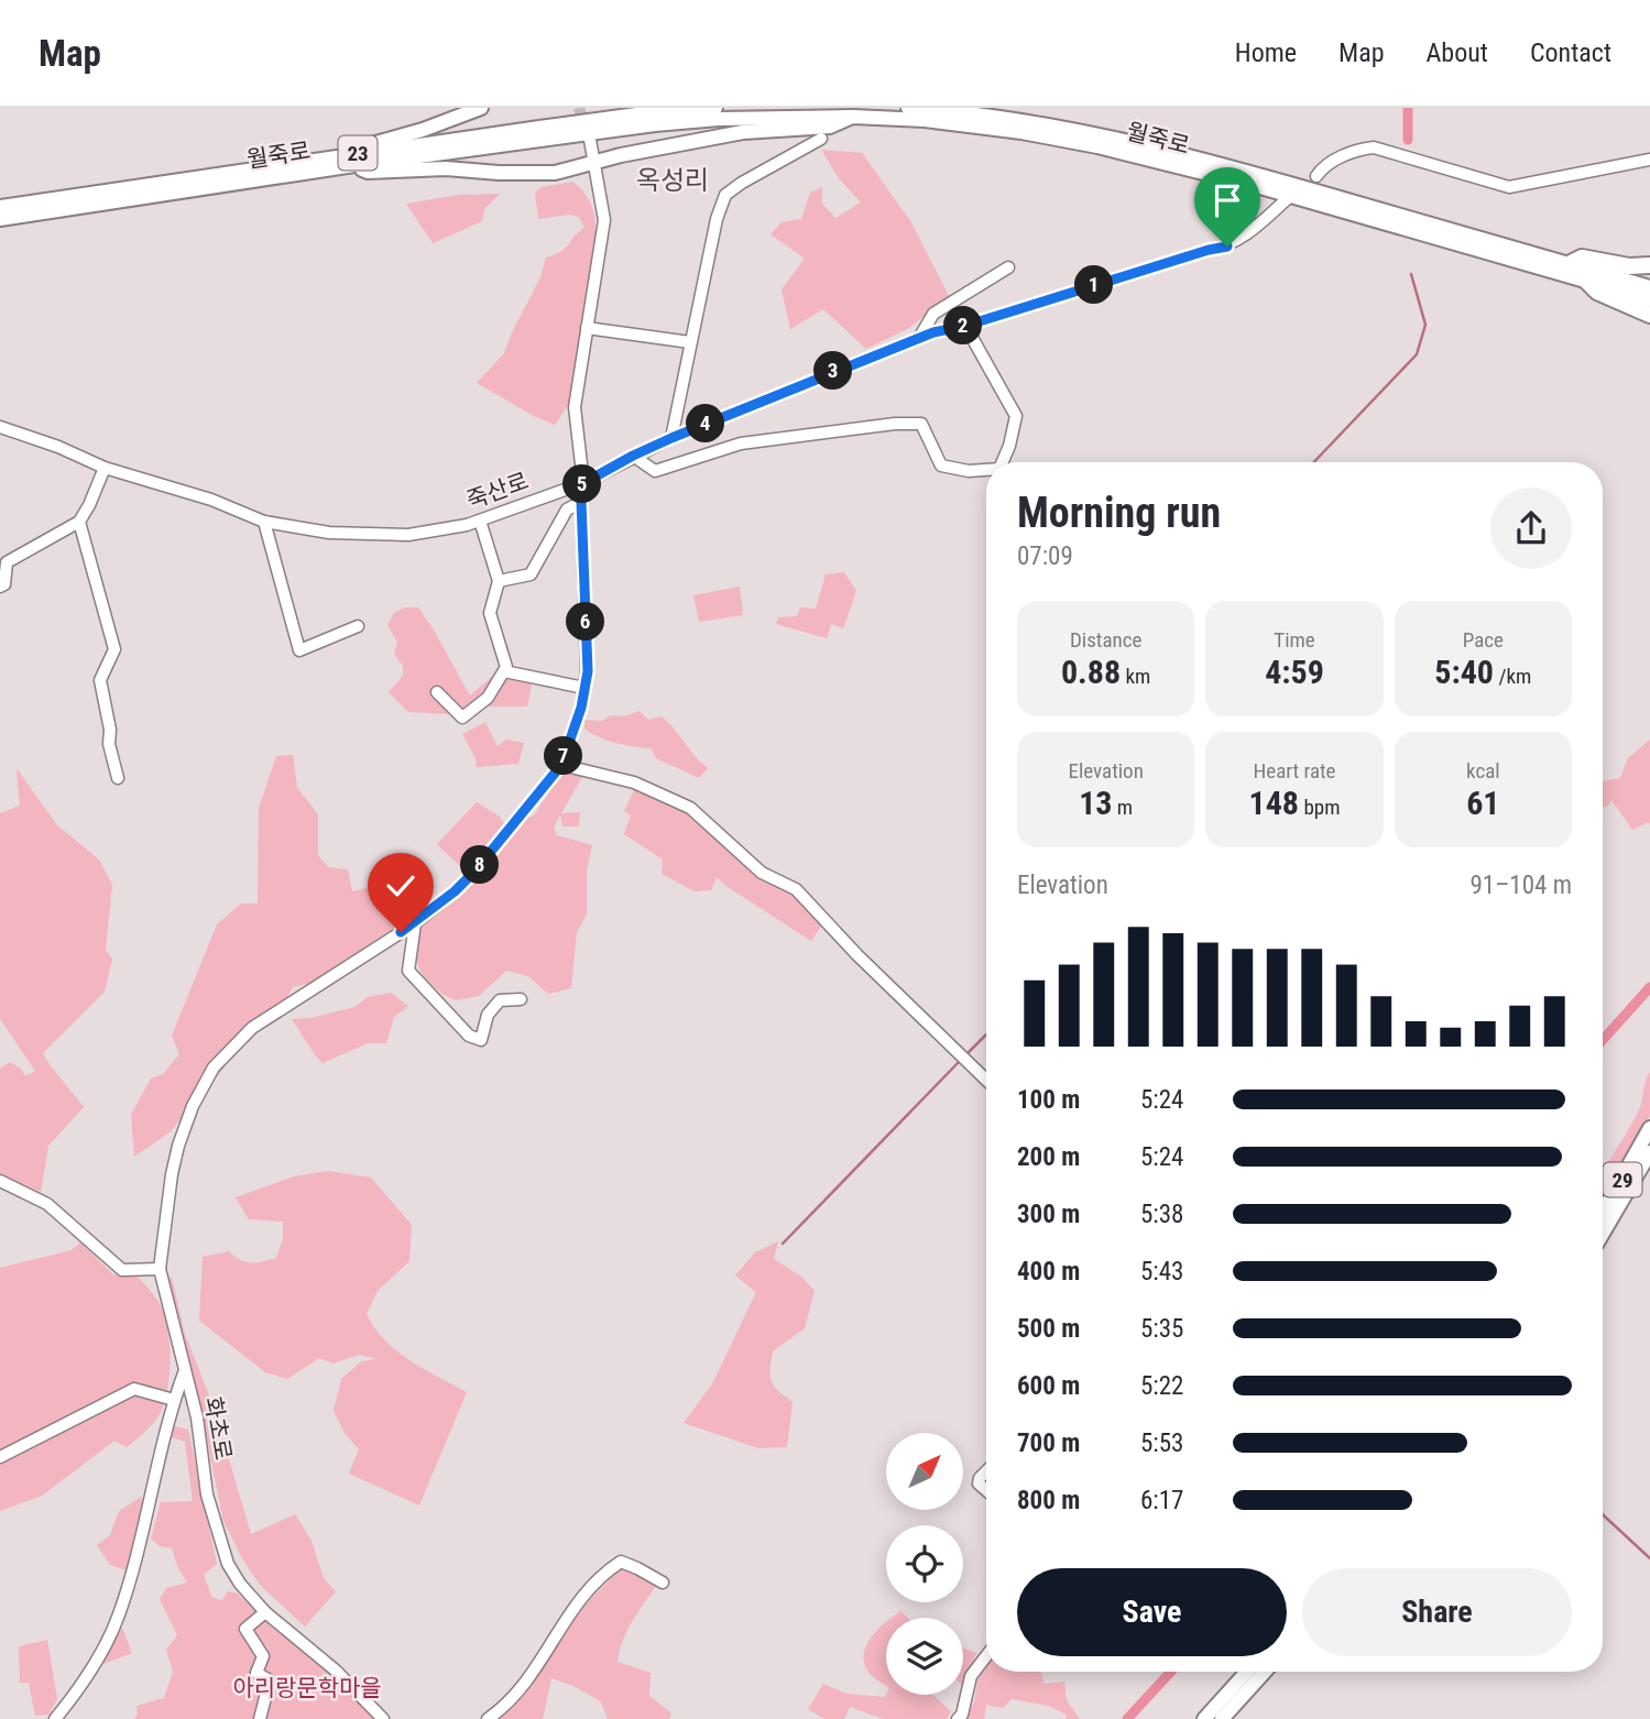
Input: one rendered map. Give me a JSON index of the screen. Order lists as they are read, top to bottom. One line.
{"streets":{"highway":["23"],"main road":["월죽로","29"],"street":["죽산로","화초로"]},"crossings":[["월죽로","23"]],"districts":["옥성리"],"parks":["아리랑문학마을"],"north":"top right","page":{"header":"Map","nav":["Home","Map","About","Contact"],"pins":["1","2","3","4","5","6","7","8"],"heading":["Morning run","07:09"],"stats":[["Distance","0.88 km"],["Time","4:59"],["Pace","5:40 /km"],["Elevation","13 m"],["Heart rate","148 bpm"],["kcal","61"]],"chart":["Elevation","91–104 m"],"list":[{"name":"100 m","note":"5:24"},{"name":"200 m","note":"5:24"},{"name":"300 m","note":"5:38"},{"name":"400 m","note":"5:43"},{"name":"500 m","note":"5:35"},{"name":"600 m","note":"5:22"},{"name":"700 m","note":"5:53"},{"name":"800 m","note":"6:17"}],"buttons":["Save","Share"]}}
